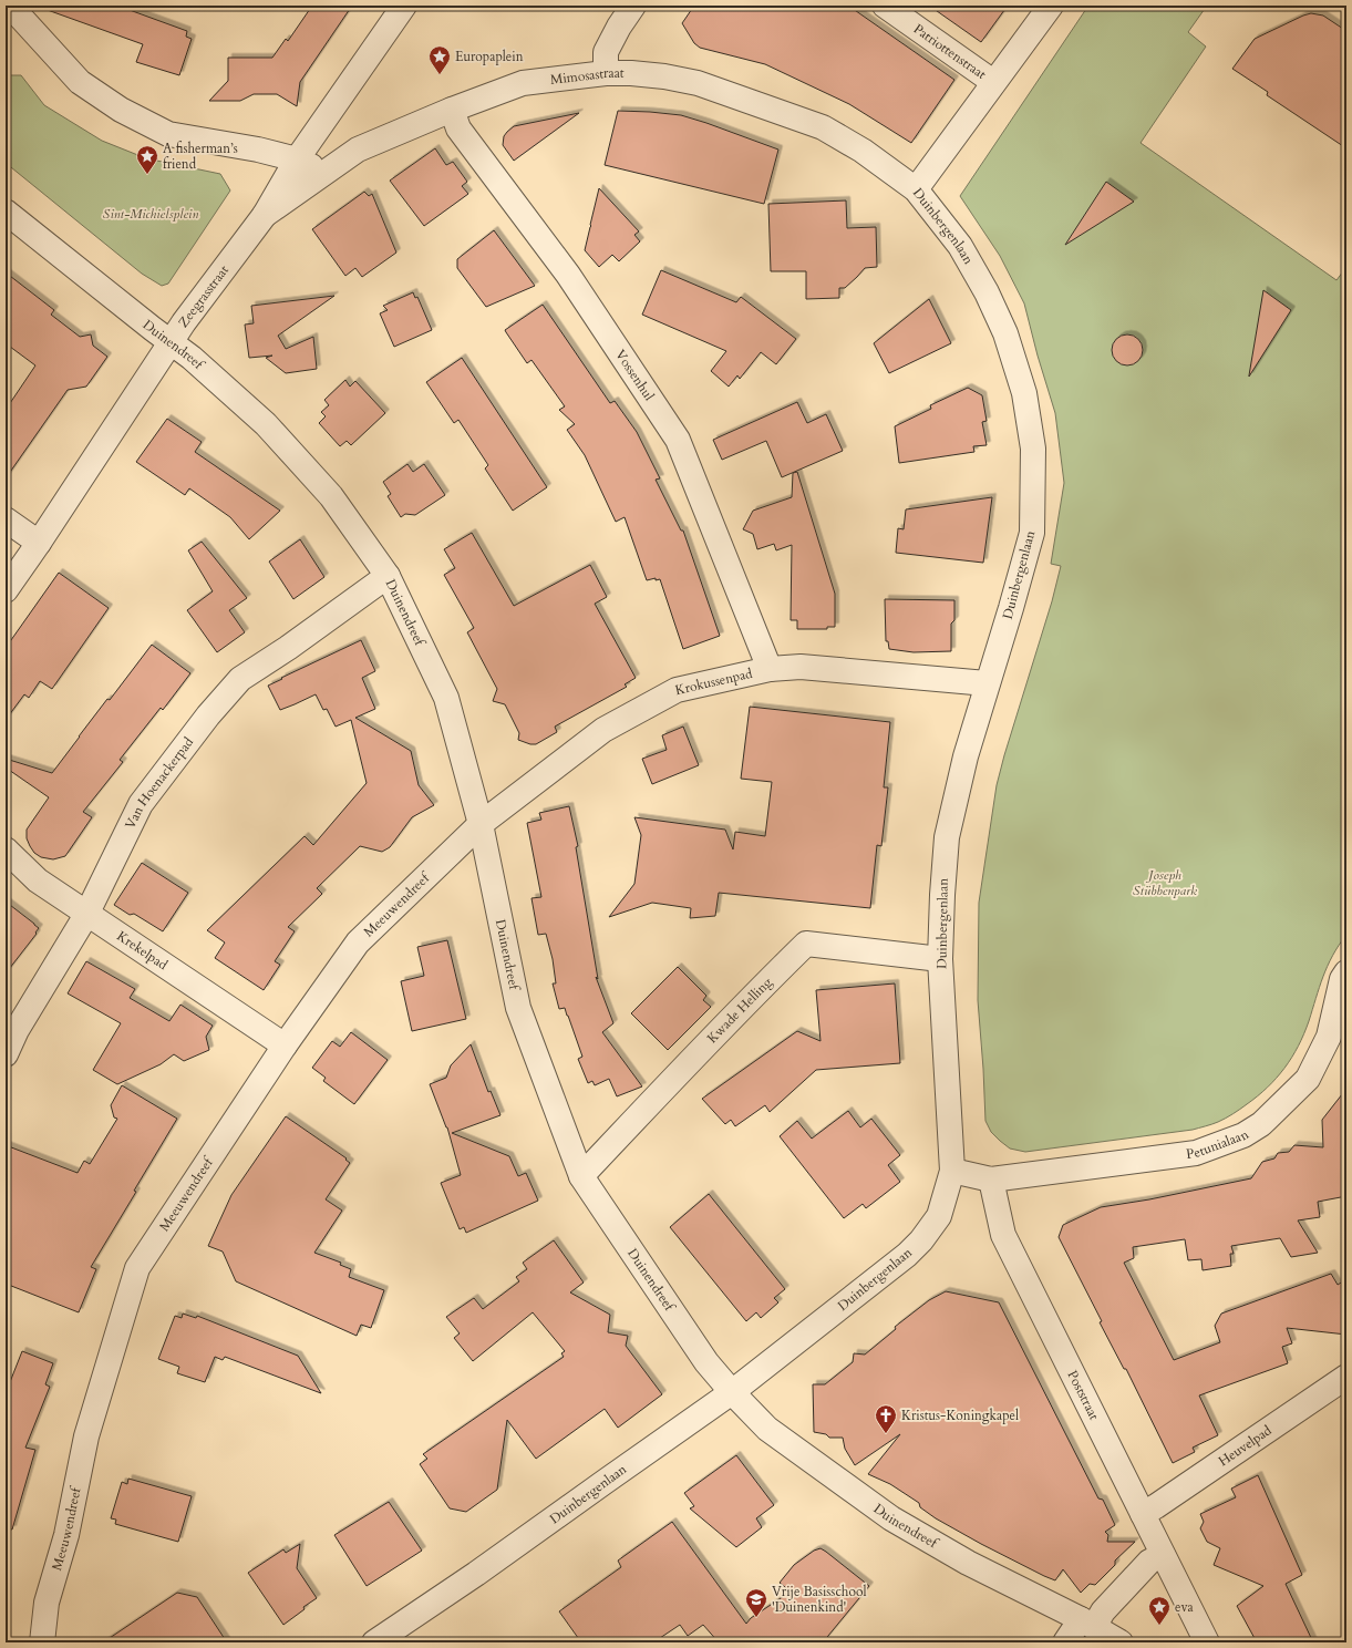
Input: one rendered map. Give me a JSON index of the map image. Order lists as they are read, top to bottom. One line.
{"streets":{"street":["Patriottenstraat","Mimosastraat","Duinbergenlaan","Zeegrasstraat","Duinendreef","Vossenhul","Krokussenpad","Van Hoenackerpad","Meeuwendreef","Krekelpad","Kwade Helling","Petunialaan","Poststraat","Heuvelpad"]},"crossings":[["Patriottenstraat","Duinbergenlaan"],["Mimosastraat","Duinbergenlaan"],["Mimosastraat","Zeegrasstraat"],["Mimosastraat","Vossenhul"],["Duinbergenlaan","Duinendreef"],["Duinbergenlaan","Krokussenpad"],["Duinbergenlaan","Kwade Helling"],["Zeegrasstraat","Duinendreef"],["Duinendreef","Krokussenpad"],["Duinendreef","Van Hoenackerpad"],["Duinendreef","Meeuwendreef"],["Duinendreef","Kwade Helling"],["Vossenhul","Krokussenpad"],["Krokussenpad","Meeuwendreef"],["Van Hoenackerpad","Krekelpad"],["Meeuwendreef","Krekelpad"],["Petunialaan","Poststraat"],["Poststraat","Heuvelpad"]],"parks":["Sint-Michielsplein","Joseph Stübbenpark"],"places":{"place":["Europaplein","A fisherman’s friend","eva"],"church":["Kristus-Koningkapel"],"school or university":["Vrije Basisschool 'Duinenkind'"]}}
